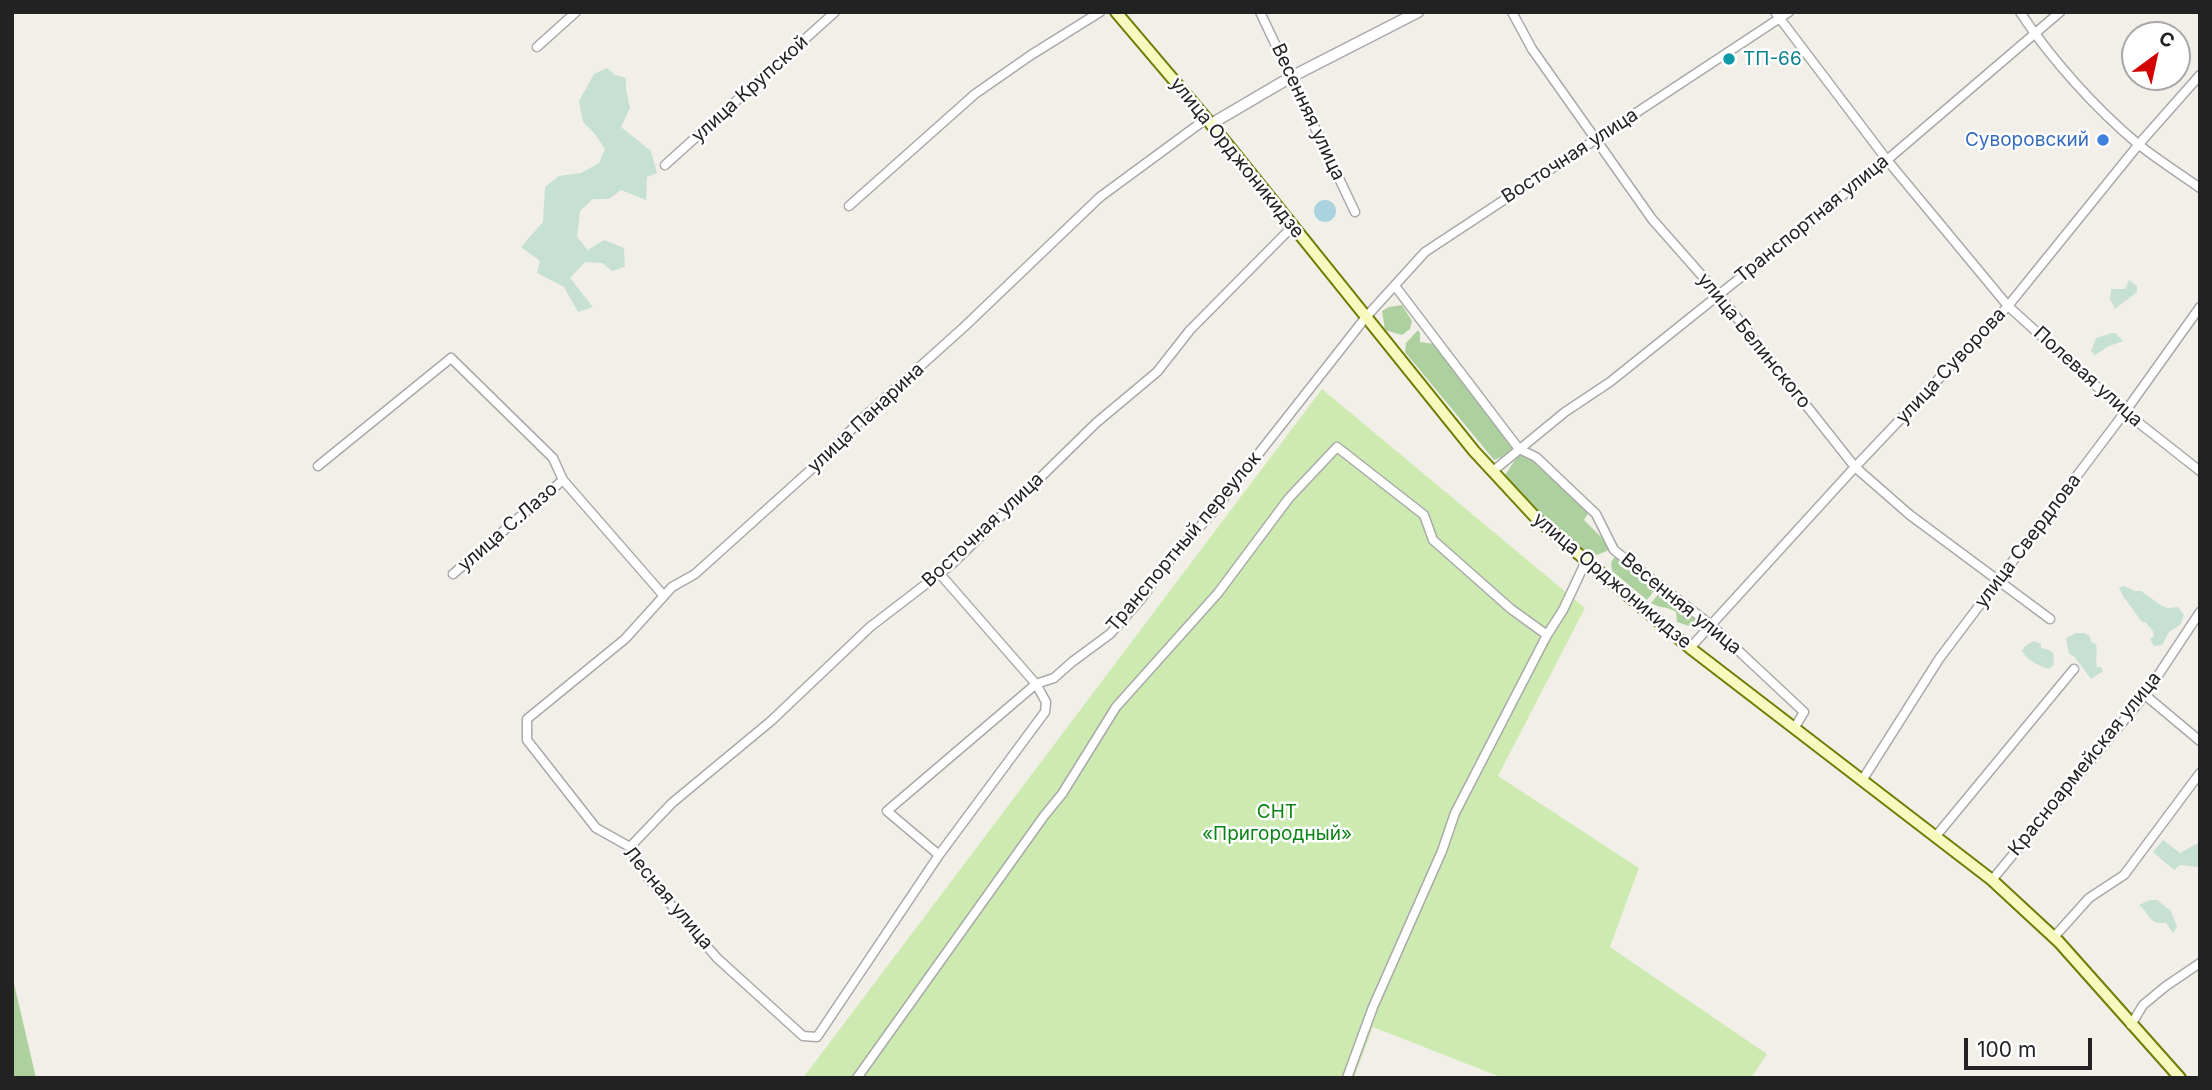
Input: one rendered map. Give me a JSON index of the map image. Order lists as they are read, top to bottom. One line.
{"streets":{"main road":["улица Орджоникидзе"],"street":["улица Крупской","Весенняя улица","Восточная улица","Транспортная улица","улица Белинского","улица Суворова","Полевая улица","улица Панарина","улица С.Лазо","улица Свердлова","Транспортный переулок","Красноармейская улица","Лесная улица"]},"crossings":[["Весенняя улица","Восточная улица"],["Весенняя улица","улица Орджоникидзе"],["Весенняя улица","Транспортная улица"],["Весенняя улица","улица Суворова"],["Весенняя улица","улица Панарина"],["Восточная улица","улица Орджоникидзе"],["Восточная улица","улица Белинского"],["Восточная улица","Полевая улица"],["Восточная улица","Транспортный переулок"],["Восточная улица","Лесная улица"],["улица Орджоникидзе","Транспортная улица"],["улица Орджоникидзе","улица Суворова"],["улица Орджоникидзе","улица Панарина"],["улица Орджоникидзе","улица Свердлова"],["улица Орджоникидзе","Транспортный переулок"],["улица Орджоникидзе","Красноармейская улица"],["Транспортная улица","улица Белинского"],["Транспортная улица","Полевая улица"],["улица Белинского","улица Суворова"],["улица Белинского","улица Свердлова"],["улица Суворова","Полевая улица"],["Полевая улица","улица Свердлова"],["улица Панарина","Лесная улица"],["Транспортный переулок","Лесная улица"]],"parks":["СНТ «Пригородный»"],"places":["ТП-66","Суворовский"],"scale_bar":"100 m","north":"top right"}
